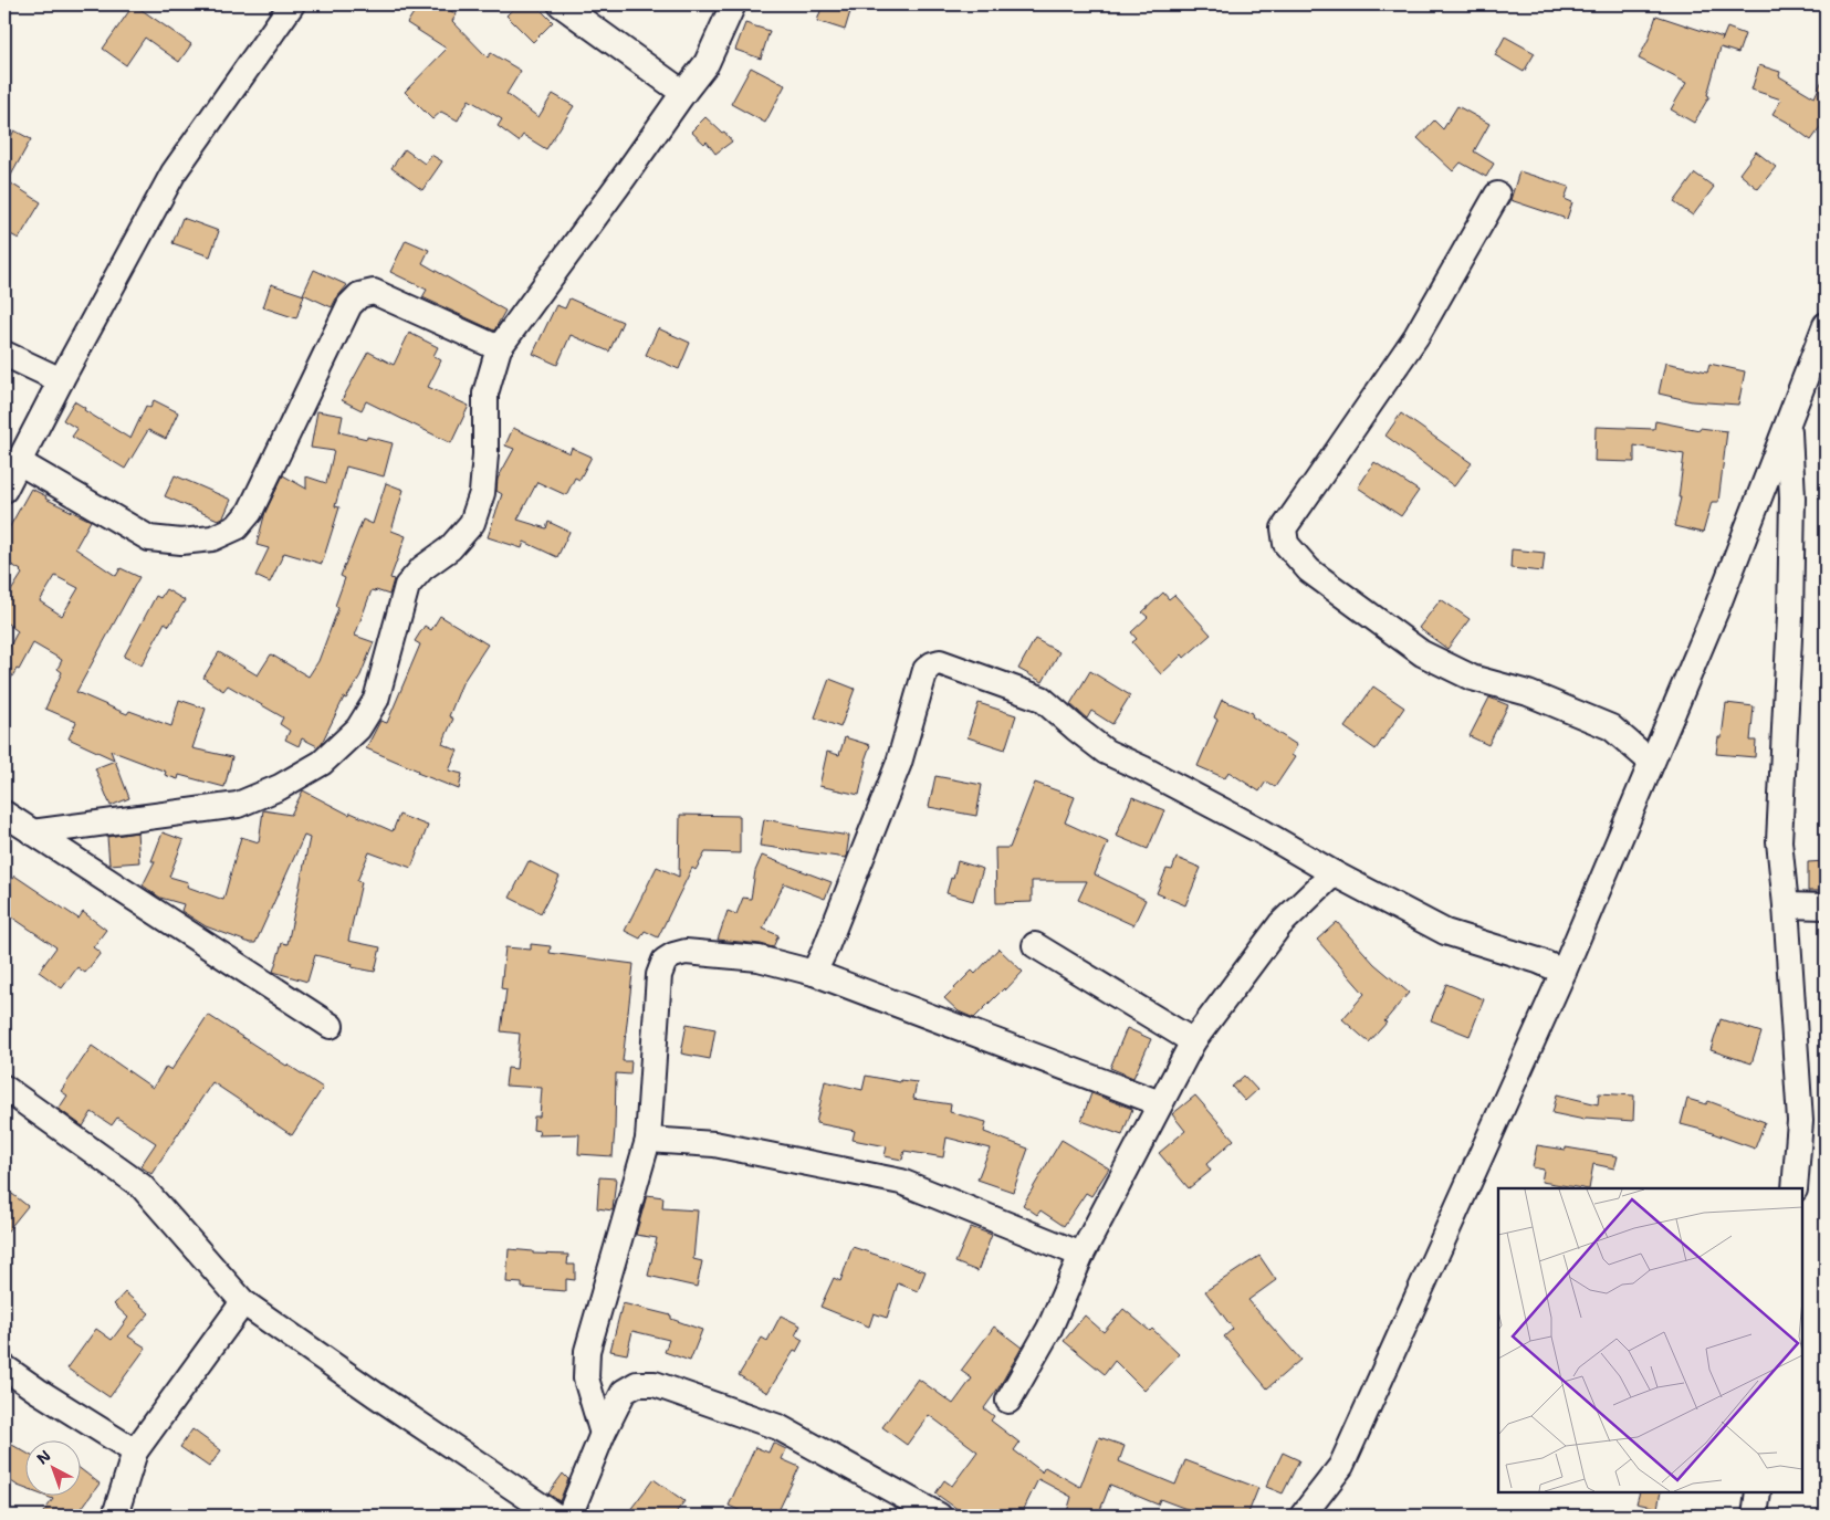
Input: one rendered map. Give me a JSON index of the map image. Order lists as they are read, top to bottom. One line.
{"north":"top left"}
